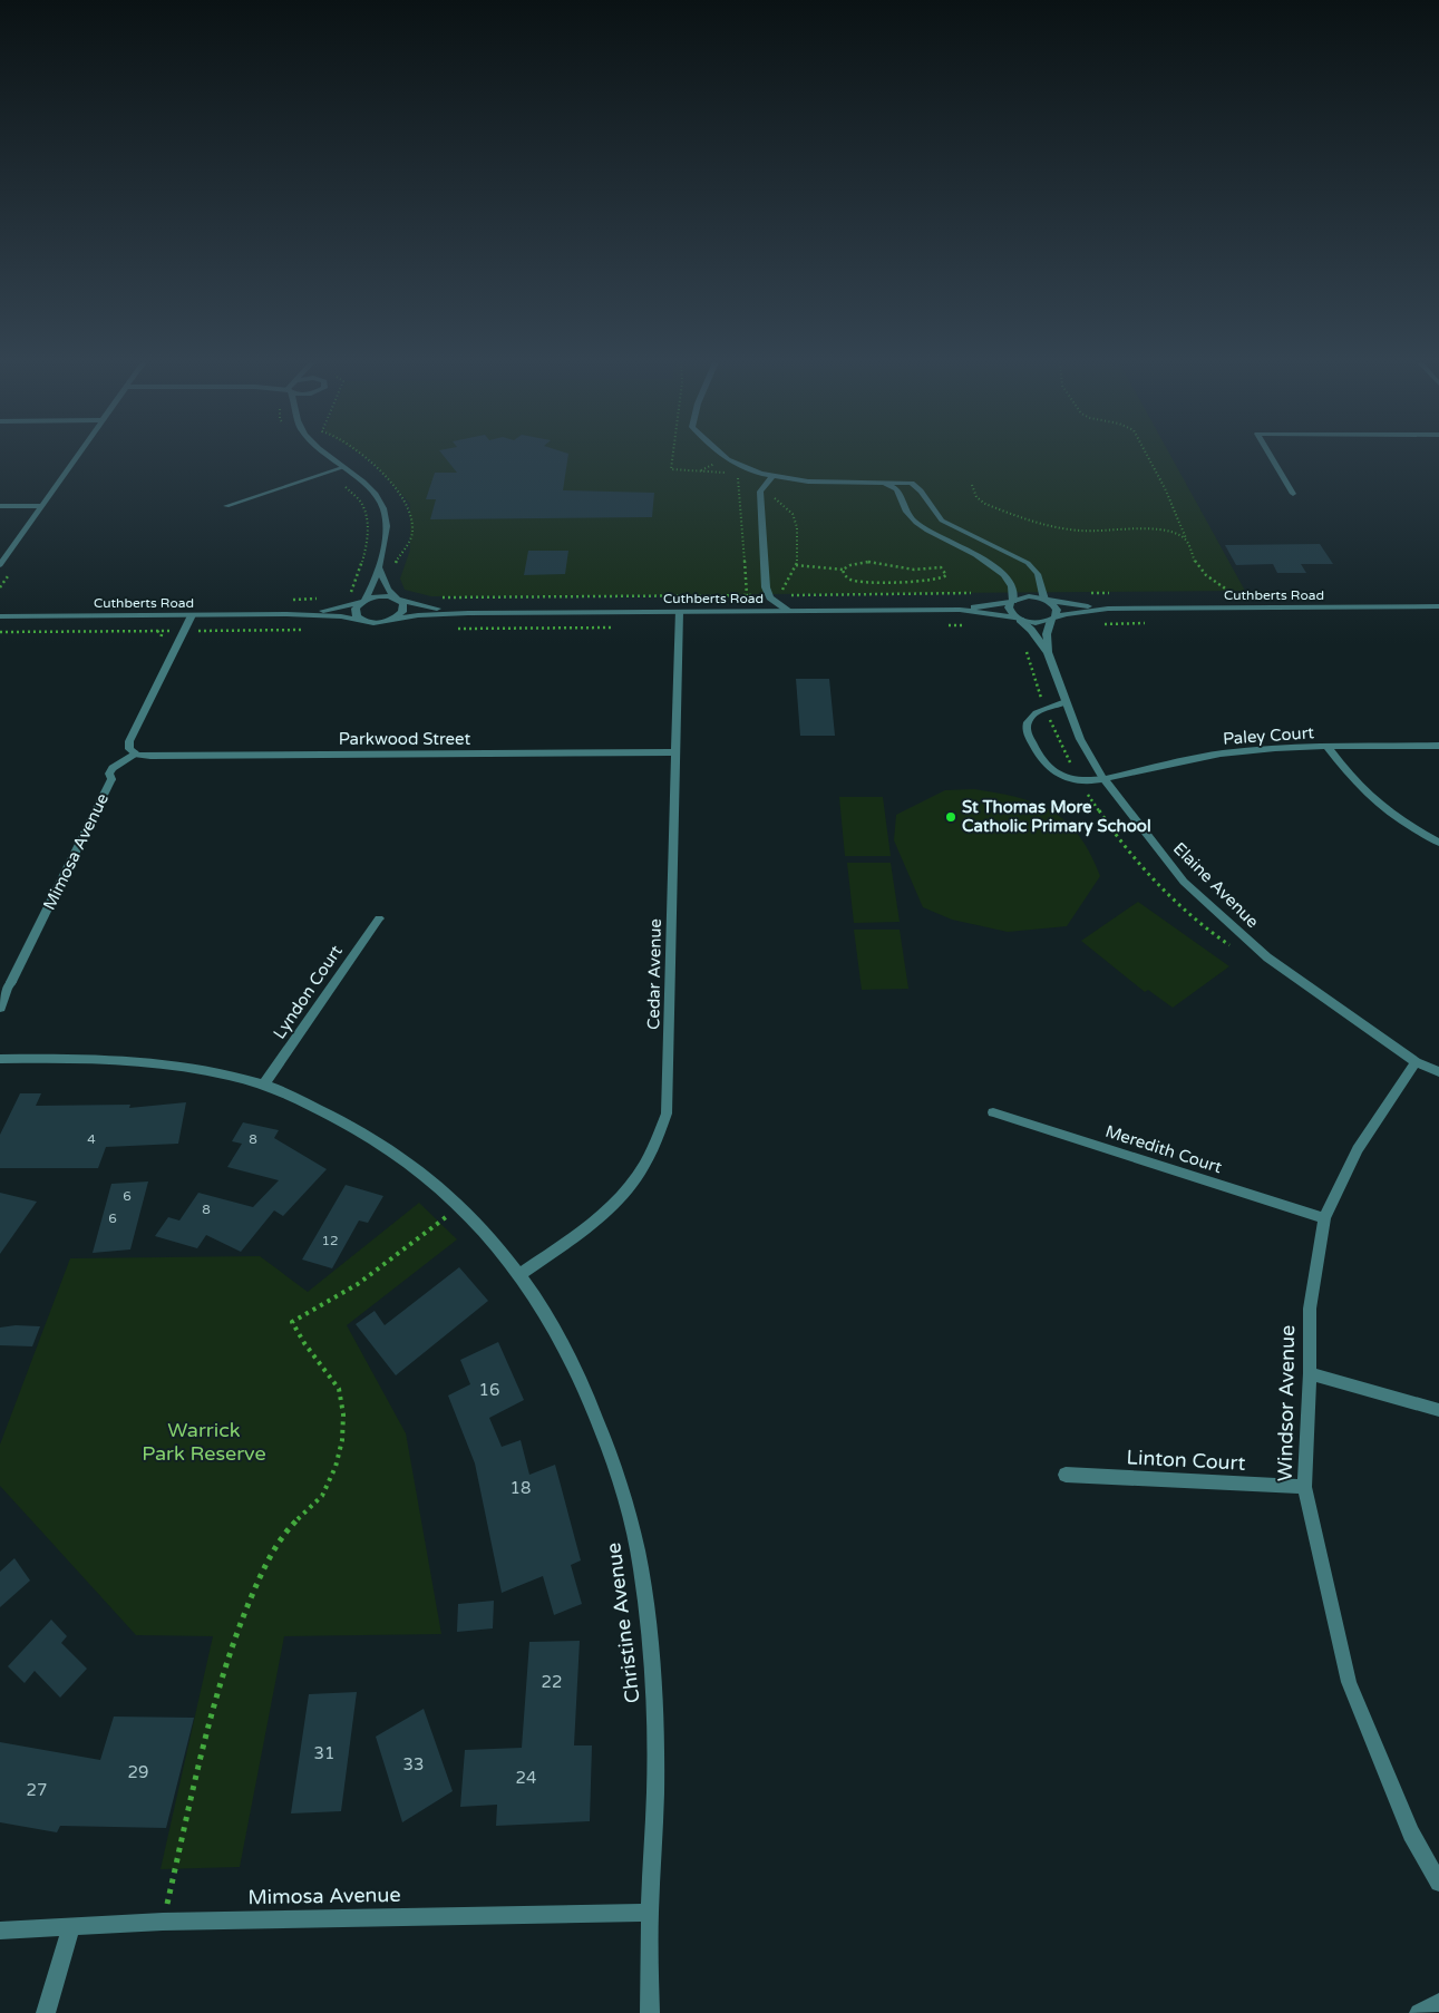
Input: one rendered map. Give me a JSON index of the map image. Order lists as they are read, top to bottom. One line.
{"streets":{"street":["Cuthberts Road","Paley Court","Parkwood Street","Mimosa Avenue","Elaine Avenue","Cedar Avenue","Lyndon Court","Meredith Court","Windsor Avenue","Linton Court","Christine Avenue"]},"crossings":[["Cuthberts Road","Elaine Avenue"],["Cuthberts Road","Cedar Avenue"],["Paley Court","Elaine Avenue"],["Parkwood Street","Mimosa Avenue"],["Parkwood Street","Cedar Avenue"],["Mimosa Avenue","Christine Avenue"],["Elaine Avenue","Windsor Avenue"],["Cedar Avenue","Christine Avenue"],["Lyndon Court","Christine Avenue"],["Meredith Court","Windsor Avenue"],["Windsor Avenue","Linton Court"]],"parks":["Warrick Park Reserve"],"places":["St Thomas More Catholic Primary School"],"house_numbers":["4","8","6","8","6","12","16","18","22","31","33","29","24","27"]}
